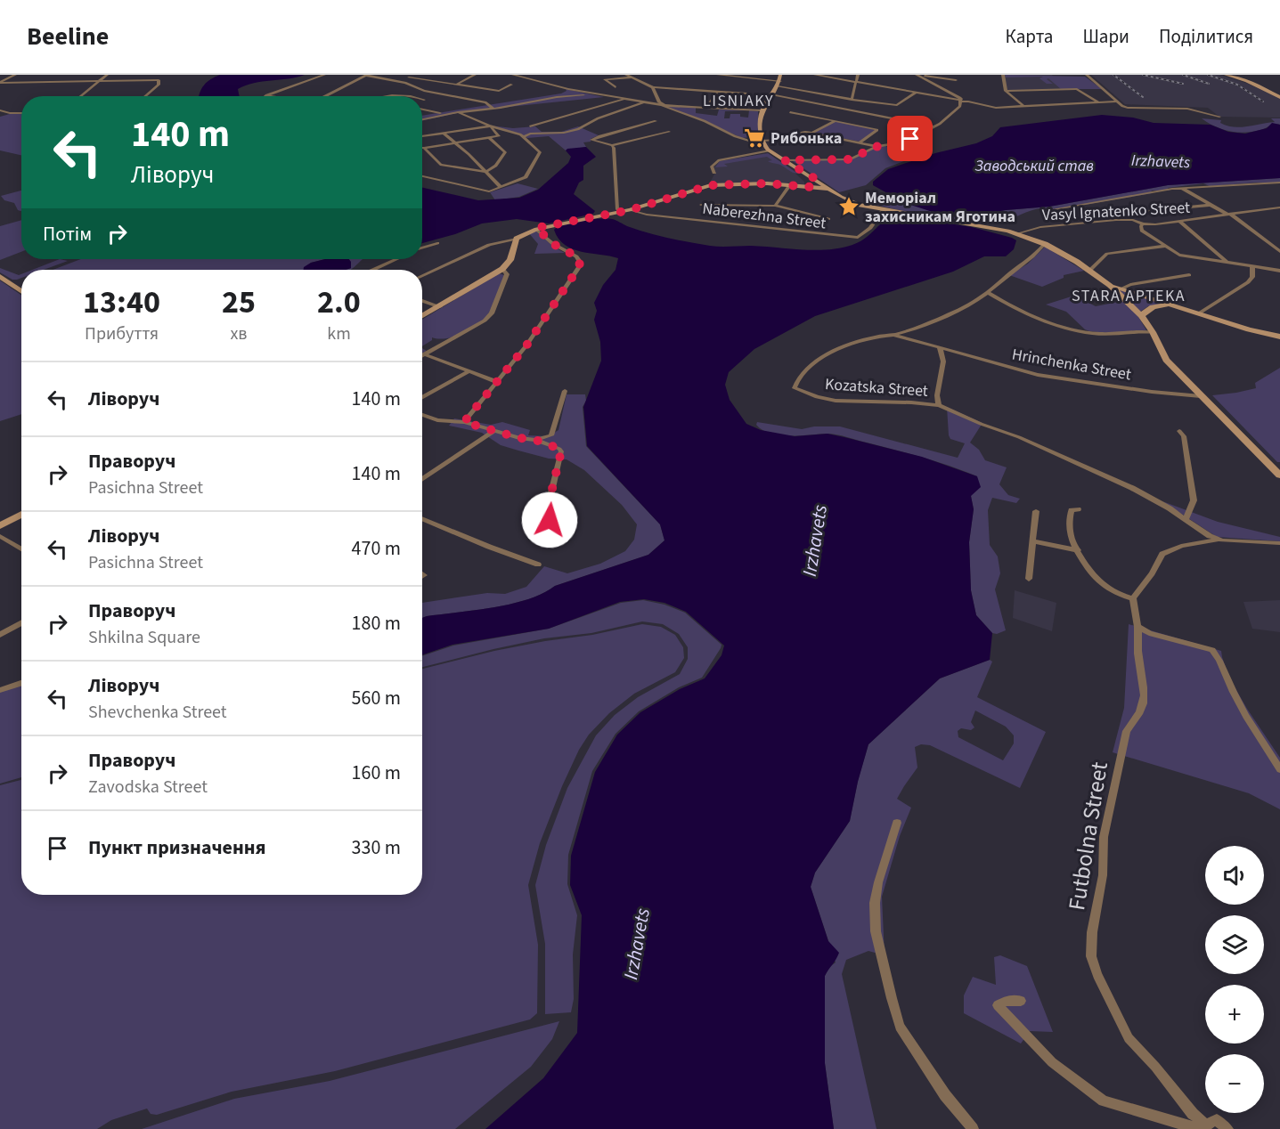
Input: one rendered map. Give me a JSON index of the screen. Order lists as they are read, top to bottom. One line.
{"streets":{"street":["Vasyl Ignatenko Street","Naberezhna Street","Hrinchenka Street","Kozatska Street","Futbolna Street"]},"crossings":[["Hrinchenka Street","Kozatska Street"],["Kozatska Street","Futbolna Street"]],"districts":["LISNIAKY","STARA APTEKA"],"water":["Irzhavets","Заводський став"],"places":{"supermarket":["Рибонька"],"place":["Меморіал захисникам Яготина"]},"page":{"header":"Beeline","nav":["Карта","Шари","Поділитися"],"turn":["140 m","Ліворуч"],"then":"Потім","eta":["13:40","Прибуття","25","хв","2.0","km"],"list":[{"name":"Ліворуч","value":"140 m"},{"name":"Праворуч","note":"Pasichna Street","value":"140 m"},{"name":"Ліворуч","note":"Pasichna Street","value":"470 m"},{"name":"Праворуч","note":"Shkilna Square","value":"180 m"},{"name":"Ліворуч","note":"Shevchenka Street","value":"560 m"},{"name":"Праворуч","note":"Zavodska Street","value":"160 m"},{"name":"Пункт призначення","value":"330 m"}],"map_buttons":["+","−"]}}
